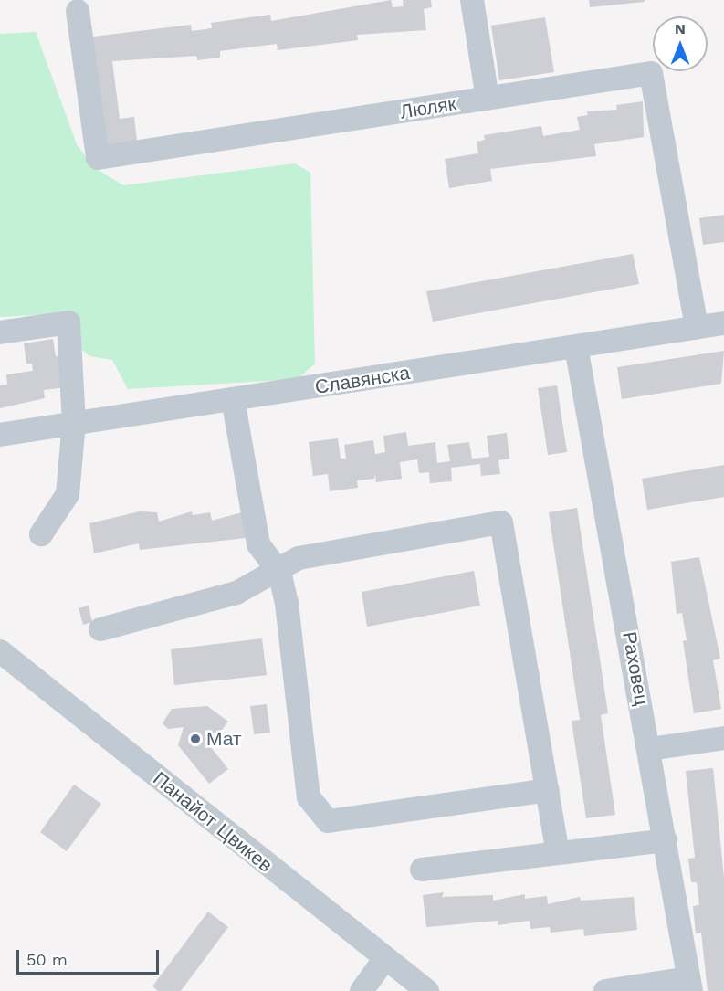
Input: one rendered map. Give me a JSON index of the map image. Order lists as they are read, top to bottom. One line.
{"streets":{"street":["Люляк","Славянска","Раховец","Панайот Цвикев"]},"crossings":[["Люляк","Славянска"],["Славянска","Раховец"]],"places":["Мат"],"scale_bar":"50 m","north":"top"}
